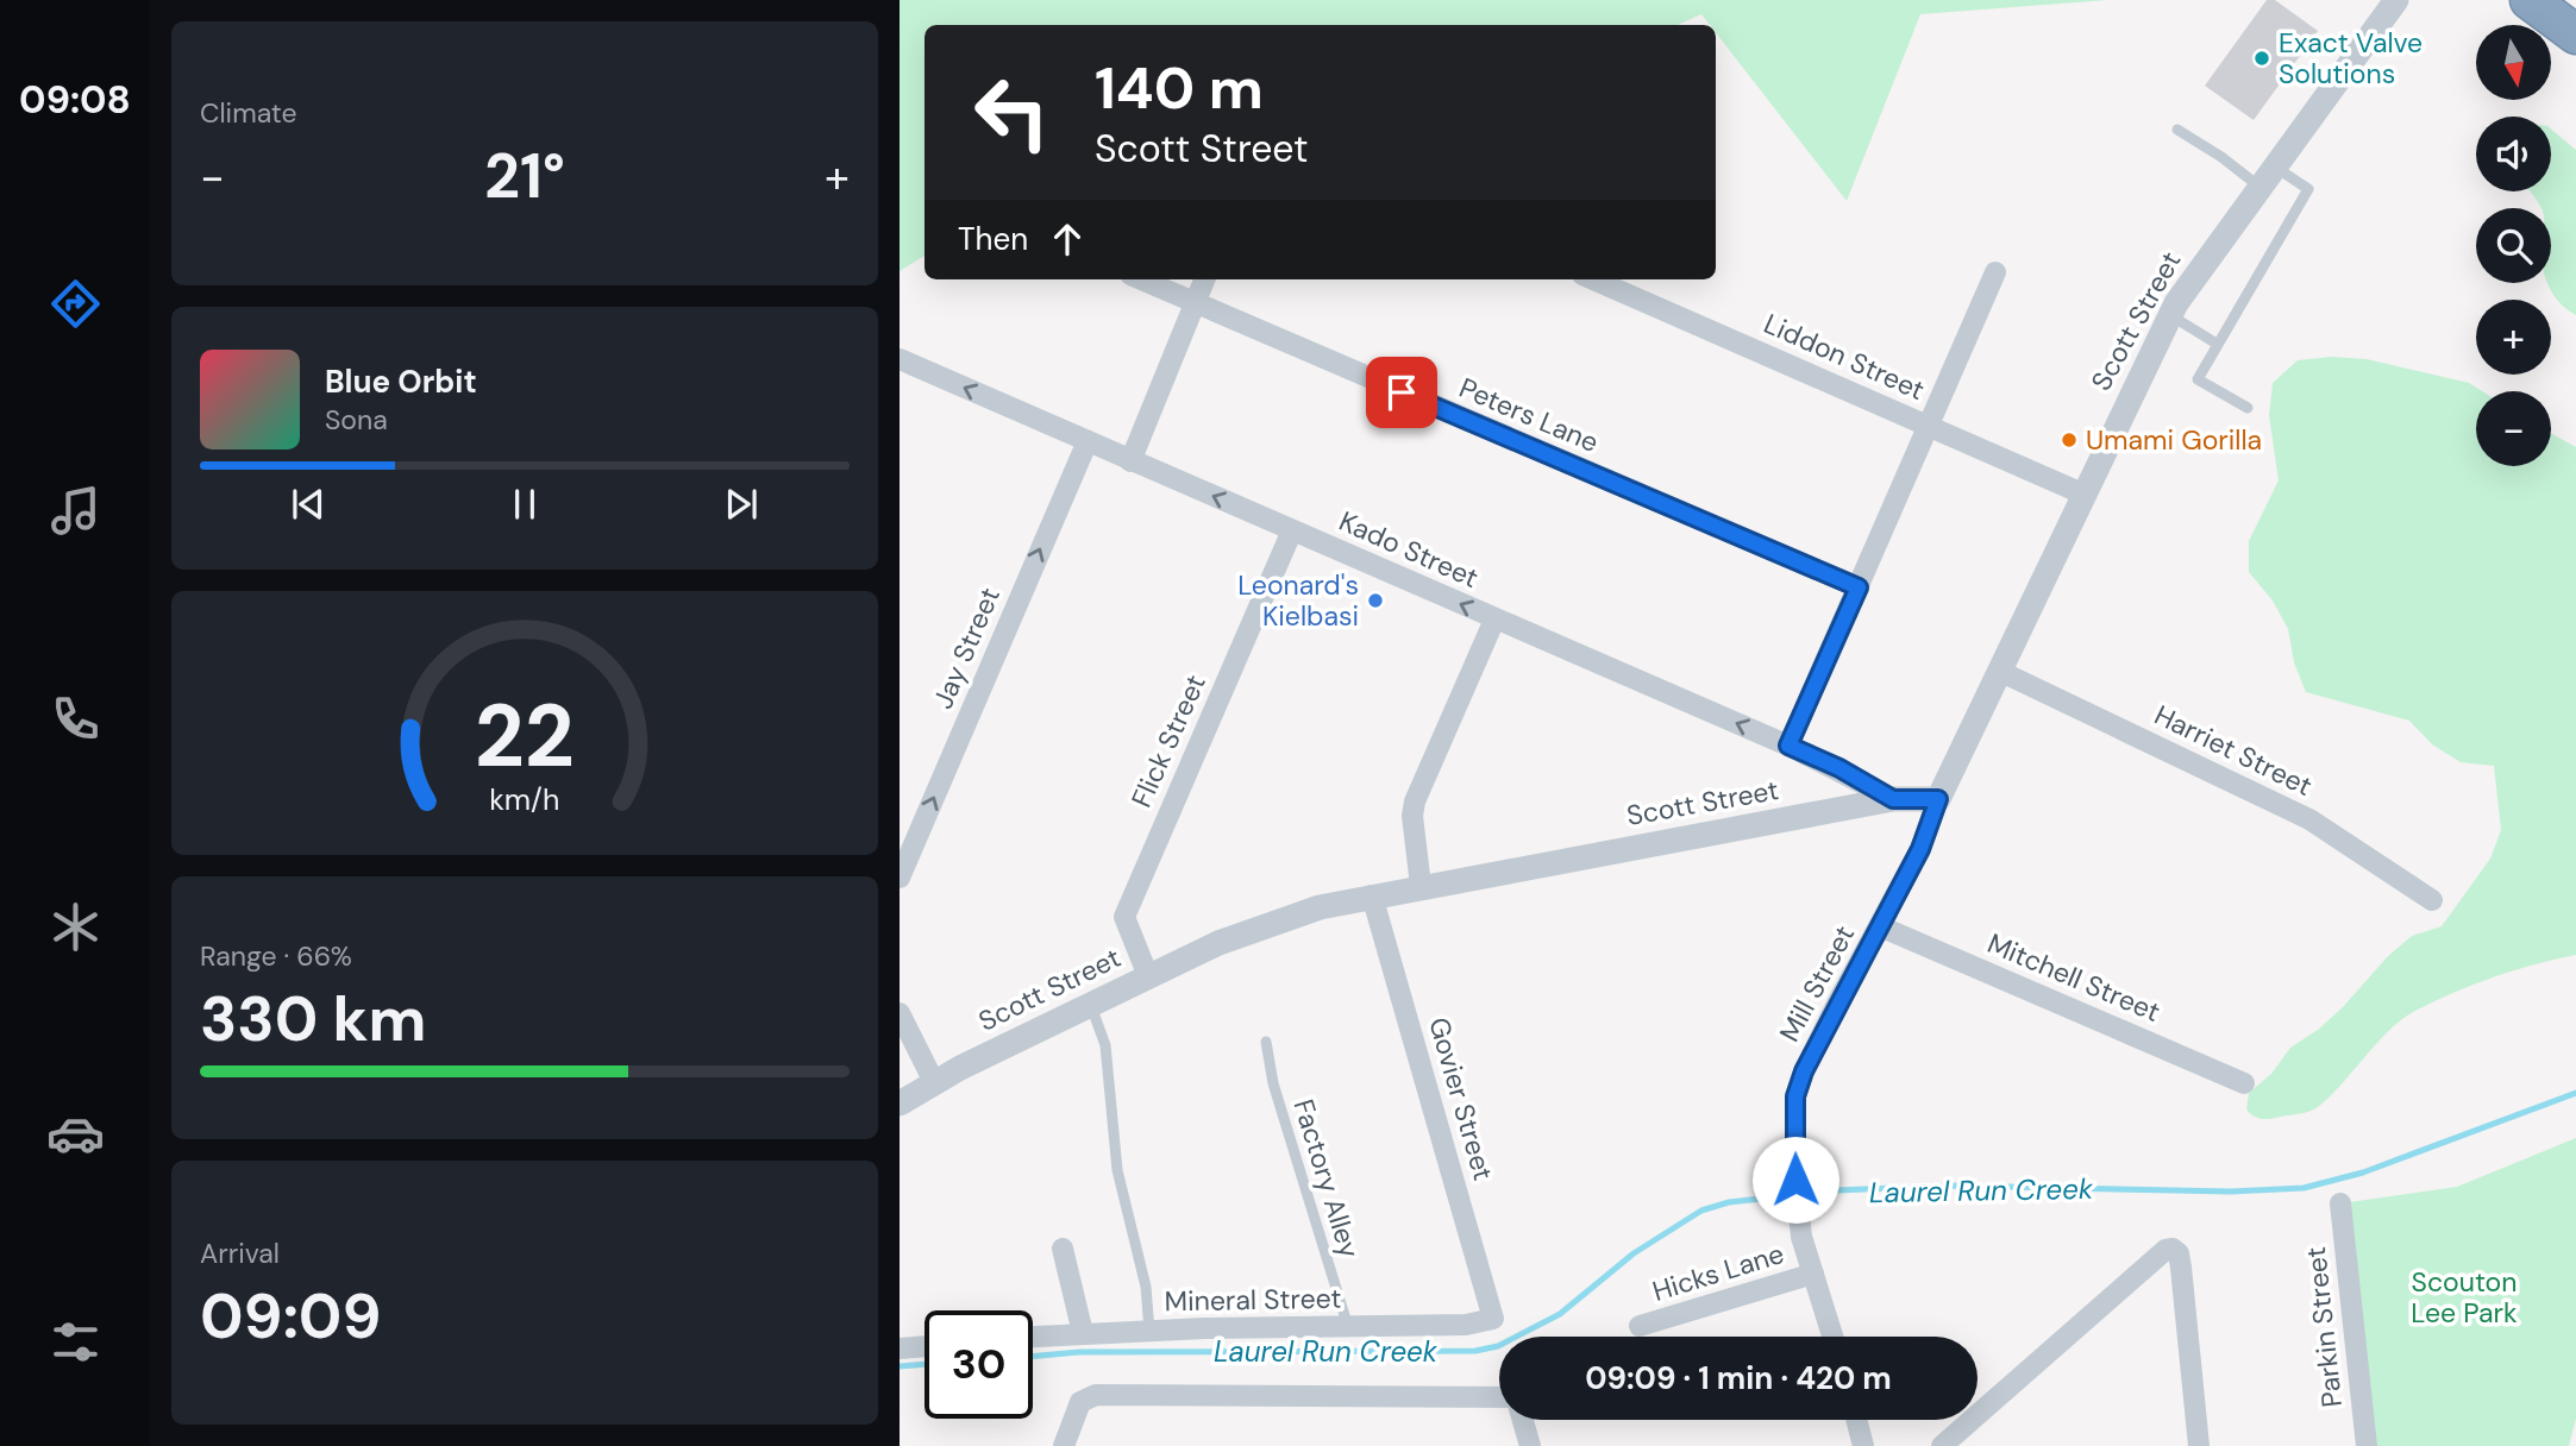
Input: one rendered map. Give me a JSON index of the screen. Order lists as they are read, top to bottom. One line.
{"streets":{"street":["Scott Street","Liddon Street","Peters Lane","Kado Street","Jay Street","Flick Street","Harriet Street","Mitchell Street","Mill Street","Govier Street","Hicks Lane","Mineral Street","Parkin Street"],"lane":["Factory Alley"]},"crossings":[["Scott Street","Liddon Street"],["Scott Street","Kado Street"],["Scott Street","Flick Street"],["Scott Street","Harriet Street"],["Scott Street","Mill Street"],["Scott Street","Govier Street"],["Kado Street","Jay Street"],["Kado Street","Flick Street"],["Mitchell Street","Mill Street"],["Mill Street","Hicks Lane"],["Govier Street","Mineral Street"],["Factory Alley","Mineral Street"]],"one_way":["Kado Street","Jay Street"],"water":["Laurel Run Creek"],"parks":["Scouton Lee Park"],"places":["Exact Valve Solutions","Umami Gorilla","Leonard's Kielbasi"],"north":"bottom","page":{"tabs":"09:08","tile":["Climate",["Range · 66%","330 km"],["Arrival","09:09"]],"map_buttons":["+","−"],"turn":["140 m","Scott Street"],"heat":["−","21°","+"],"then":"Then","song":["Blue Orbit","Sona"],"limit":"30","trip":"09:09 · 1 min · 420 m","gauge":["22","km/h"]}}
